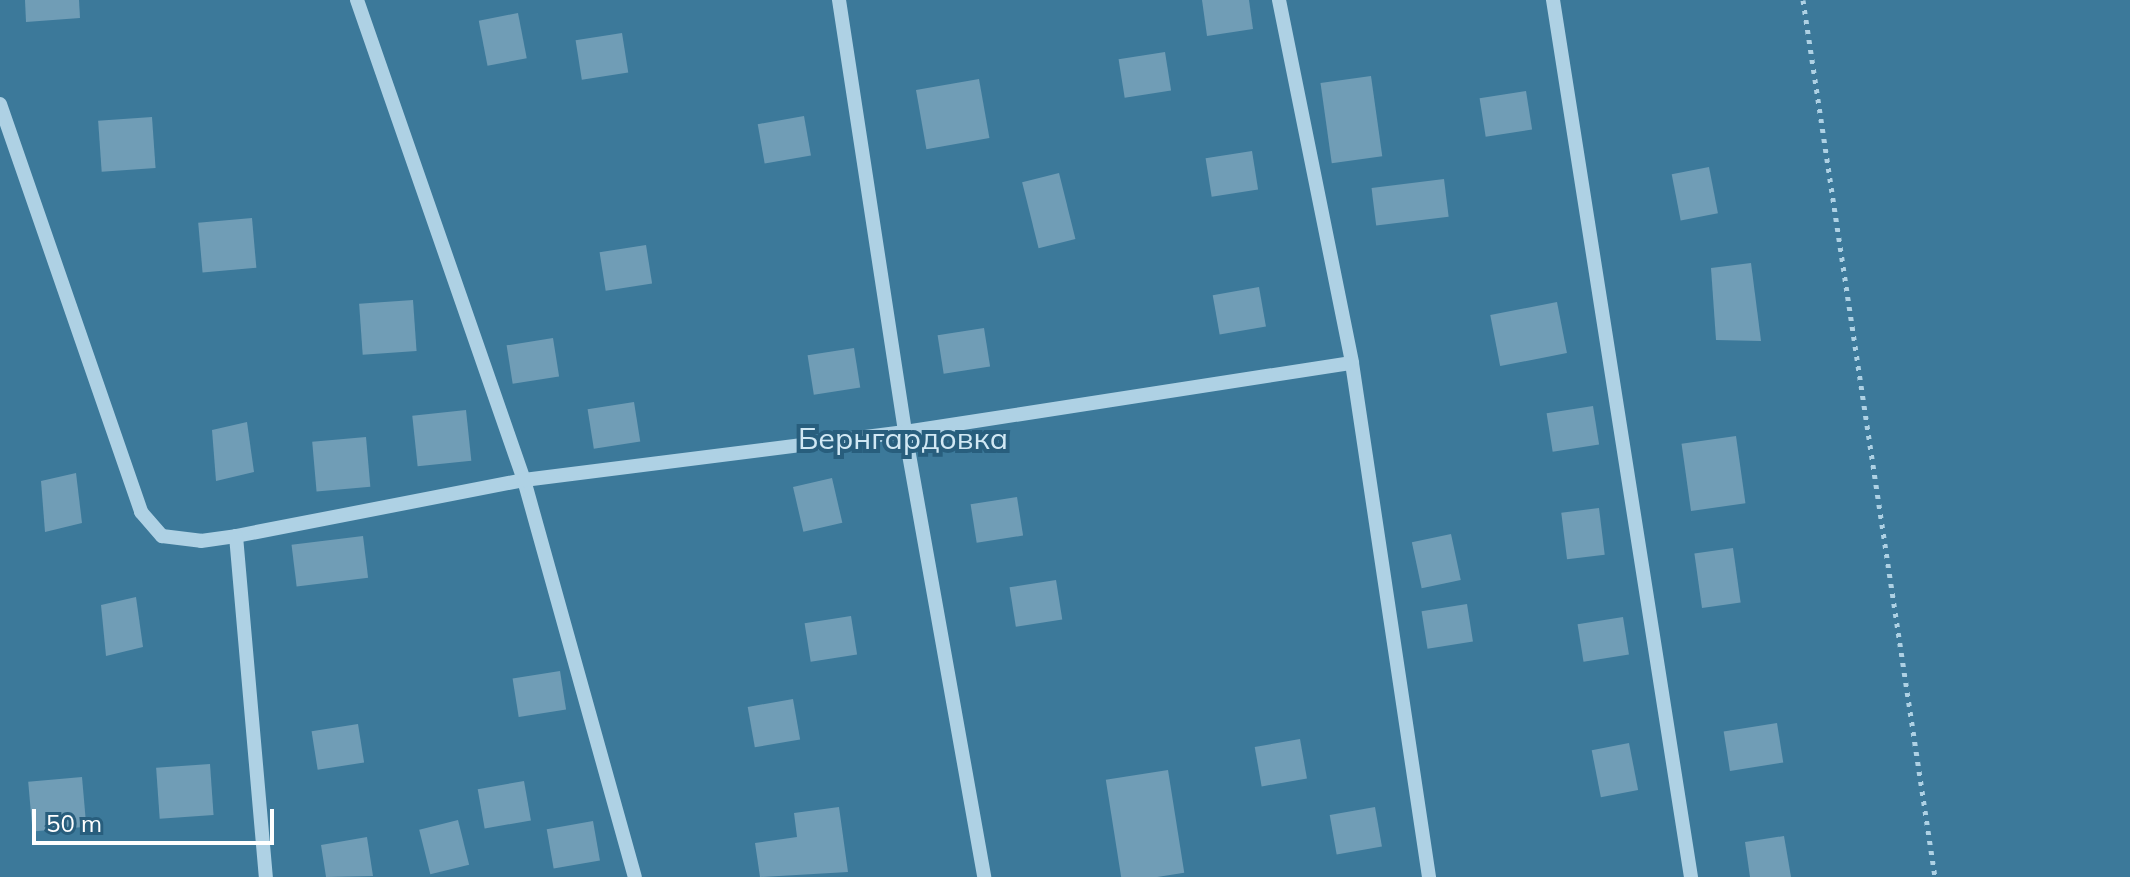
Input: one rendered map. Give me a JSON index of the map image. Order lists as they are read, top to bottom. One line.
{"parks":["Бернгардовка"],"scale_bar":"50 m"}
